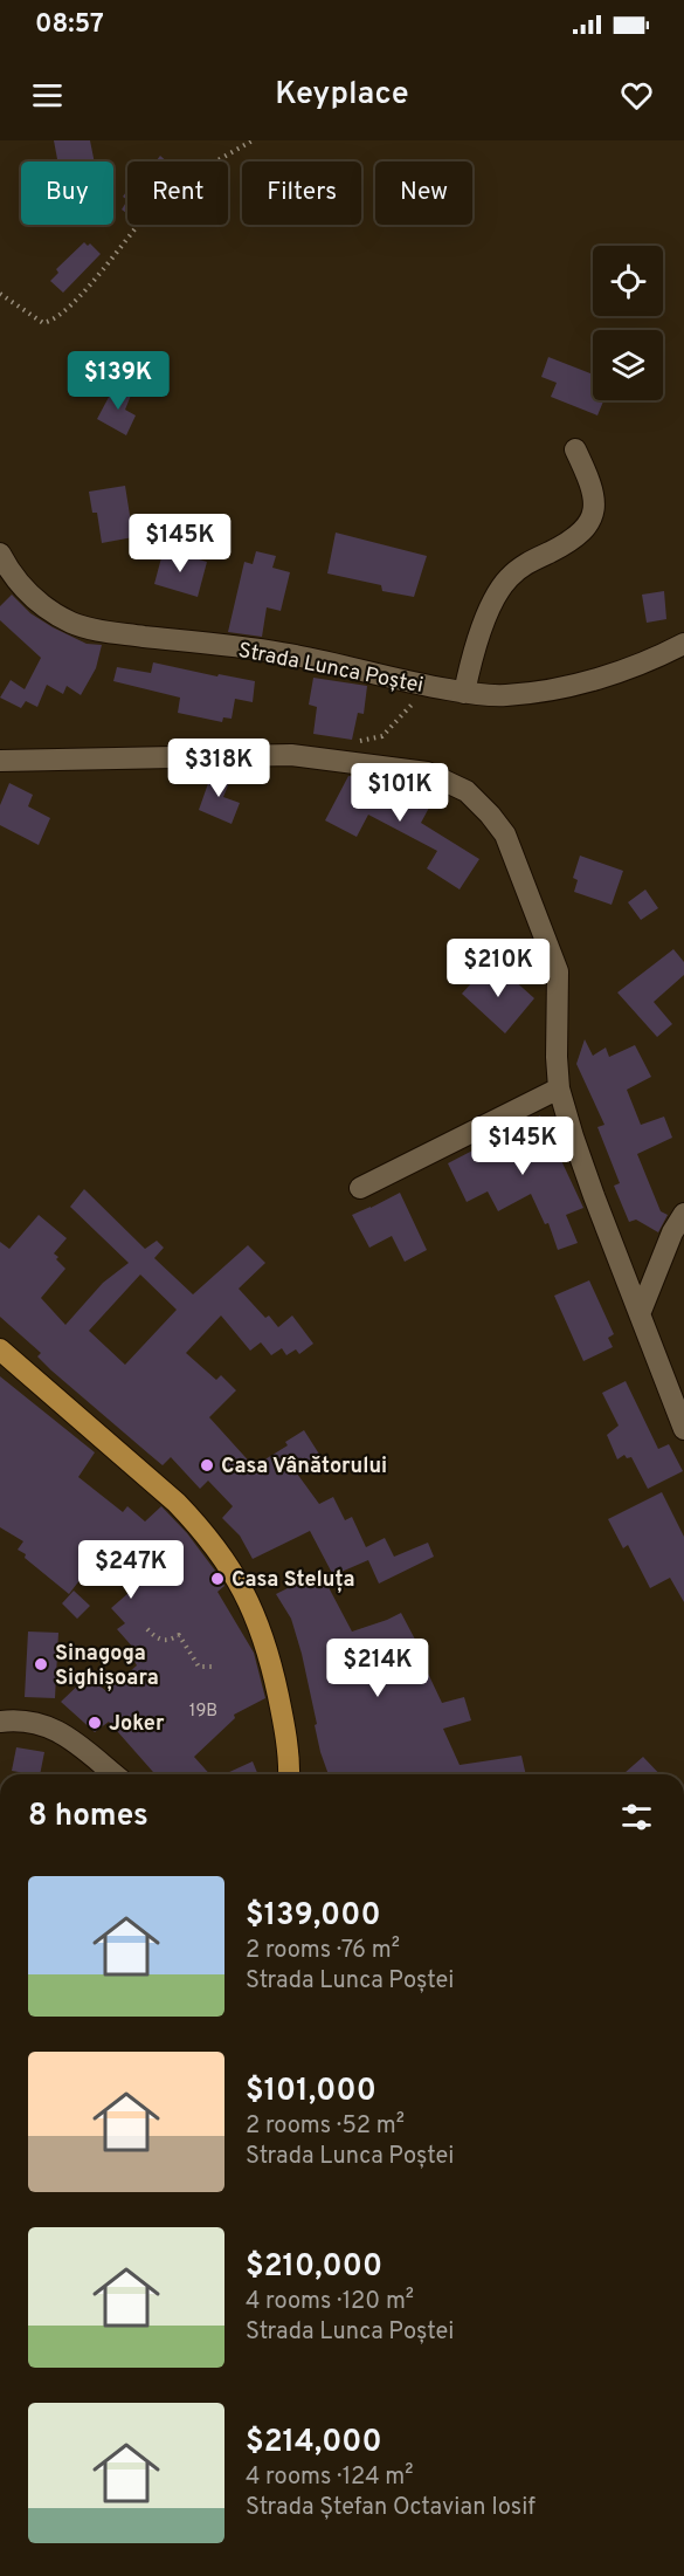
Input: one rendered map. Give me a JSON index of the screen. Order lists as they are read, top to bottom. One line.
{"streets":{"street":["Strada Lunca Poștei"]},"places":["Casa Vânătorului","Casa Steluța","Sinagoga Sighișoara","Joker"],"house_numbers":["19B"],"page":{"status":"08:57","header":"Keyplace","chip":["Buy","Rent","Filters","New"],"price":["$139K","$145K","$318K","$101K","$210K","$145K","$247K","$214K"],"heading":"8 homes","list":[{"name":"$139,000","note":"2 rooms · 76 m² · Strada Lunca Poștei"},{"name":"$101,000","note":"2 rooms · 52 m² · Strada Lunca Poștei"},{"name":"$210,000","note":"4 rooms · 120 m² · Strada Lunca Poștei"},{"name":"$214,000","note":"4 rooms · 124 m² · Strada Ștefan Octavian Iosif"}]}}
